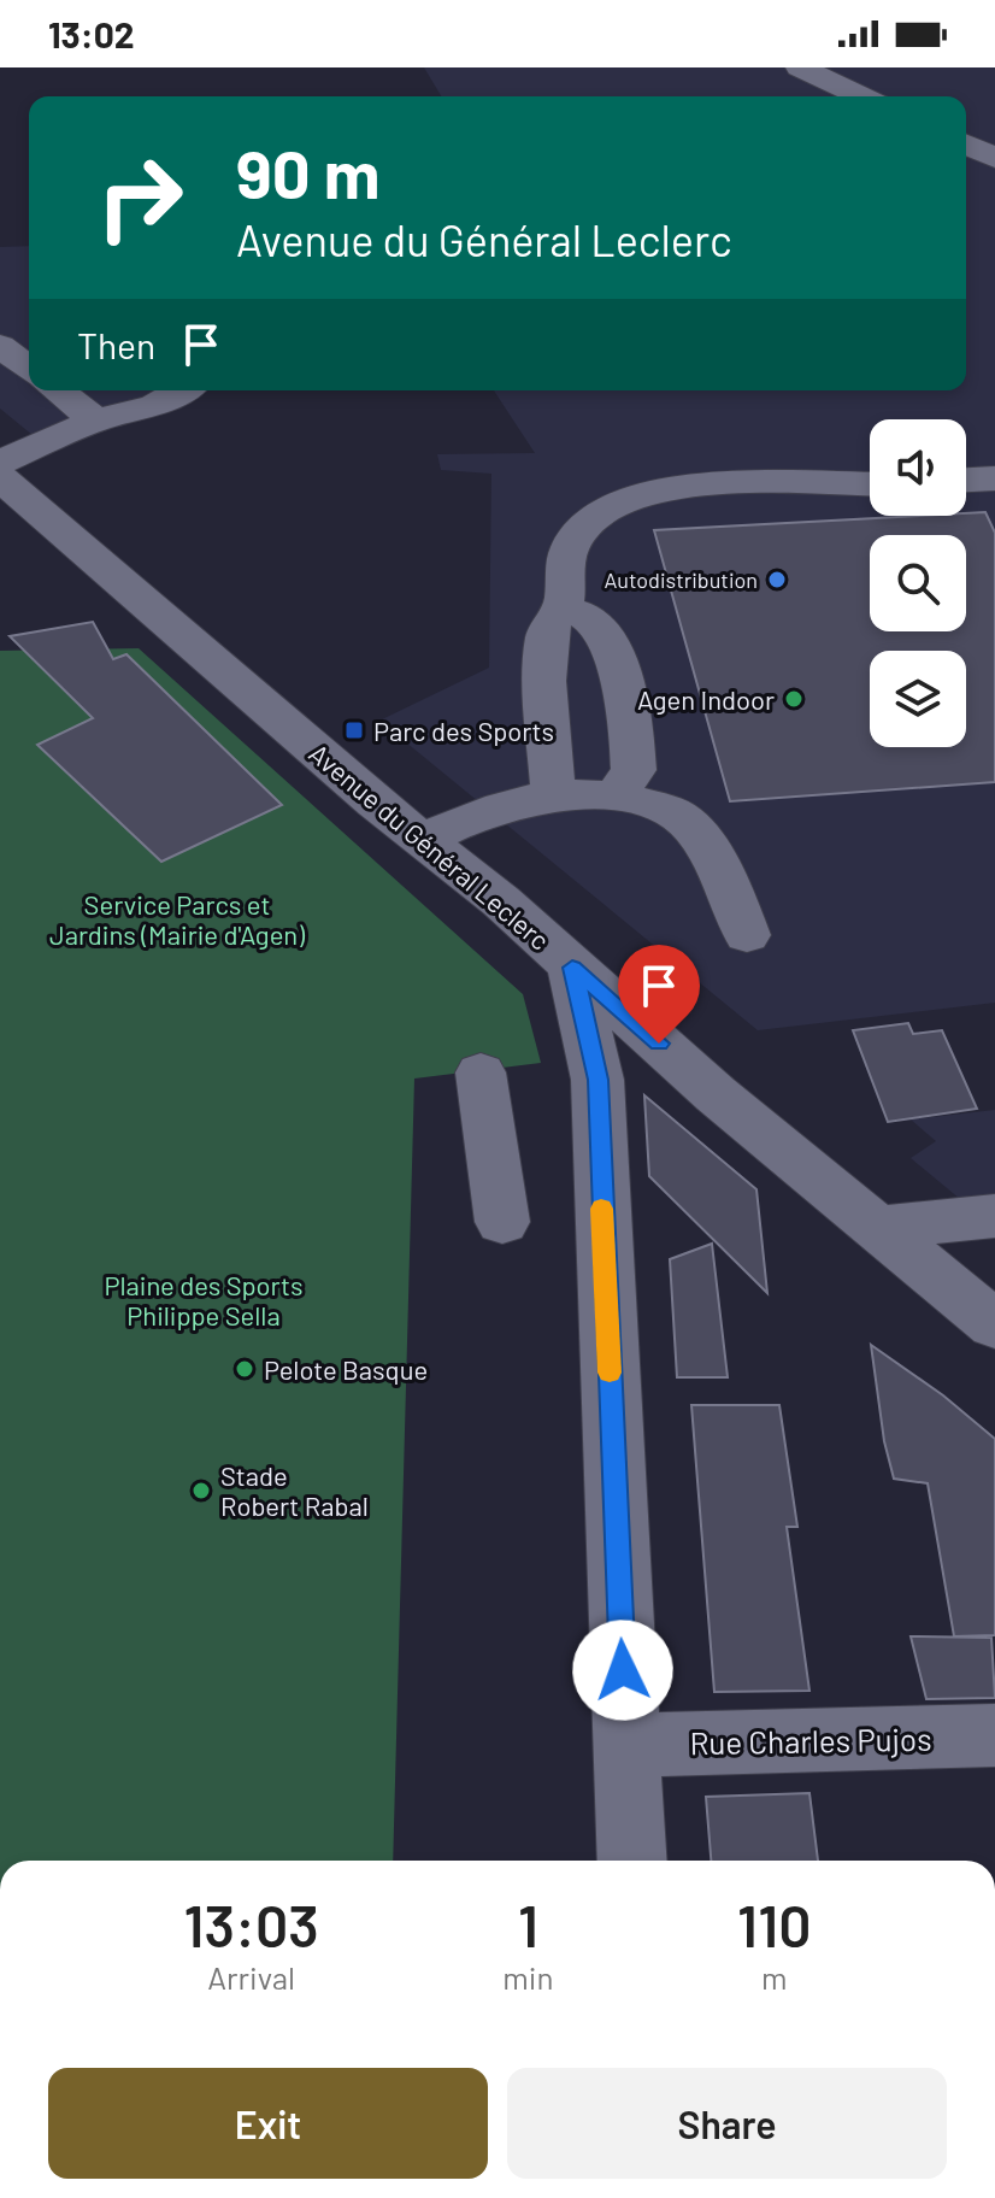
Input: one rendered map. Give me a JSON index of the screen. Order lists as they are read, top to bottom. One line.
{"streets":{"street":["Avenue du Général Leclerc","Rue Charles Pujos"]},"parks":["Service Parcs et Jardins (Mairie d'Agen)","Plaine des Sports Philippe Sella"],"places":{"other":["Autodistribution","Agen Indoor","Pelote Basque","Stade Robert Rabal"],"transit":["Parc des Sports"]},"page":{"status":"13:02","turn":["90 m","Avenue du Général Leclerc"],"then":"Then","eta":["13:03","Arrival","1","min","110","m"],"buttons":["Exit","Share"]}}
